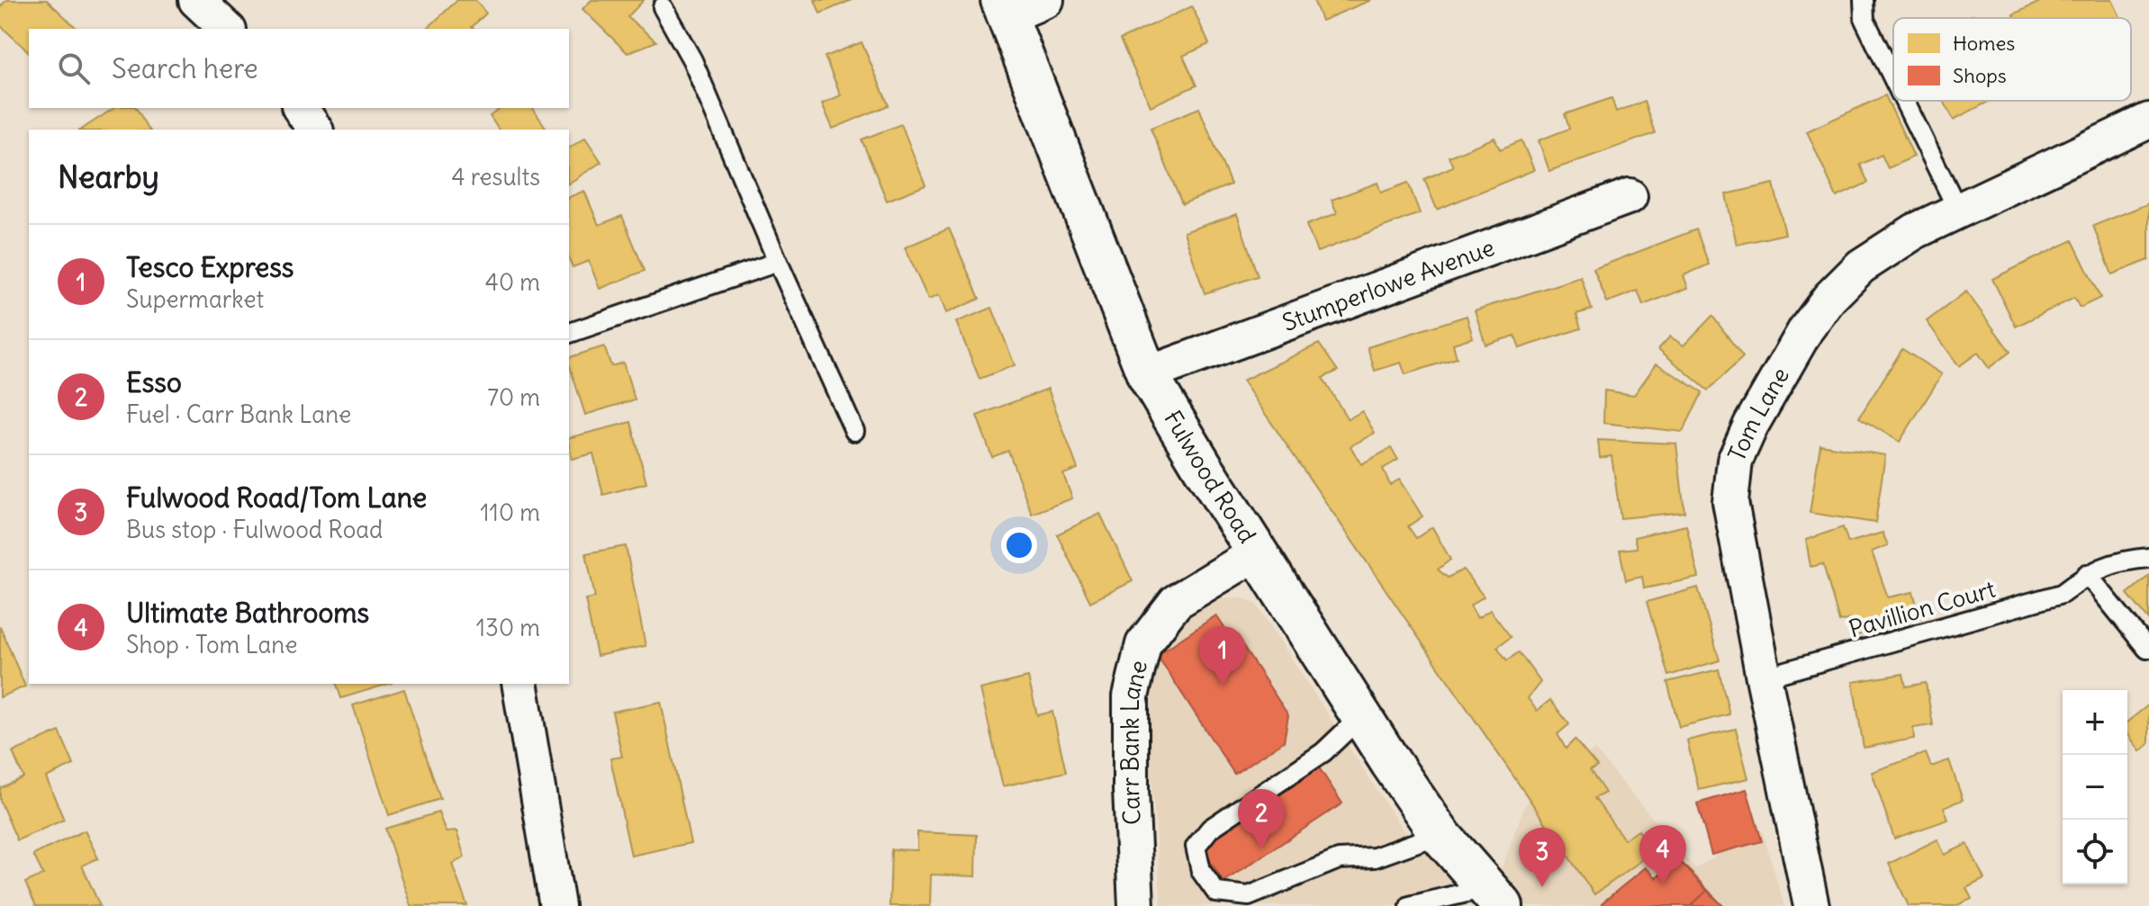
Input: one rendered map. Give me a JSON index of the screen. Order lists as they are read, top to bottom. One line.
{"streets":{"street":["Stumperlowe Avenue","Tom Lane","Fulwood Road","Carr Bank Lane"],"lane":["Pavillion Court"]},"crossings":[["Stumperlowe Avenue","Fulwood Road"],["Tom Lane","Pavillion Court"],["Fulwood Road","Carr Bank Lane"]],"legend":["Homes","Shops"],"page":{"search":"Search here","heading":["Nearby","4 results"],"list":[{"mark":"1","name":"Tesco Express","note":"Supermarket","value":"40 m"},{"mark":"2","name":"Esso","note":"Fuel · Carr Bank Lane","value":"70 m"},{"mark":"3","name":"Fulwood Road/Tom Lane","note":"Bus stop · Fulwood Road","value":"110 m"},{"mark":"4","name":"Ultimate Bathrooms","note":"Shop · Tom Lane","value":"130 m"}],"pins":["1","2","4","3"],"map_buttons":["+","−"]}}
